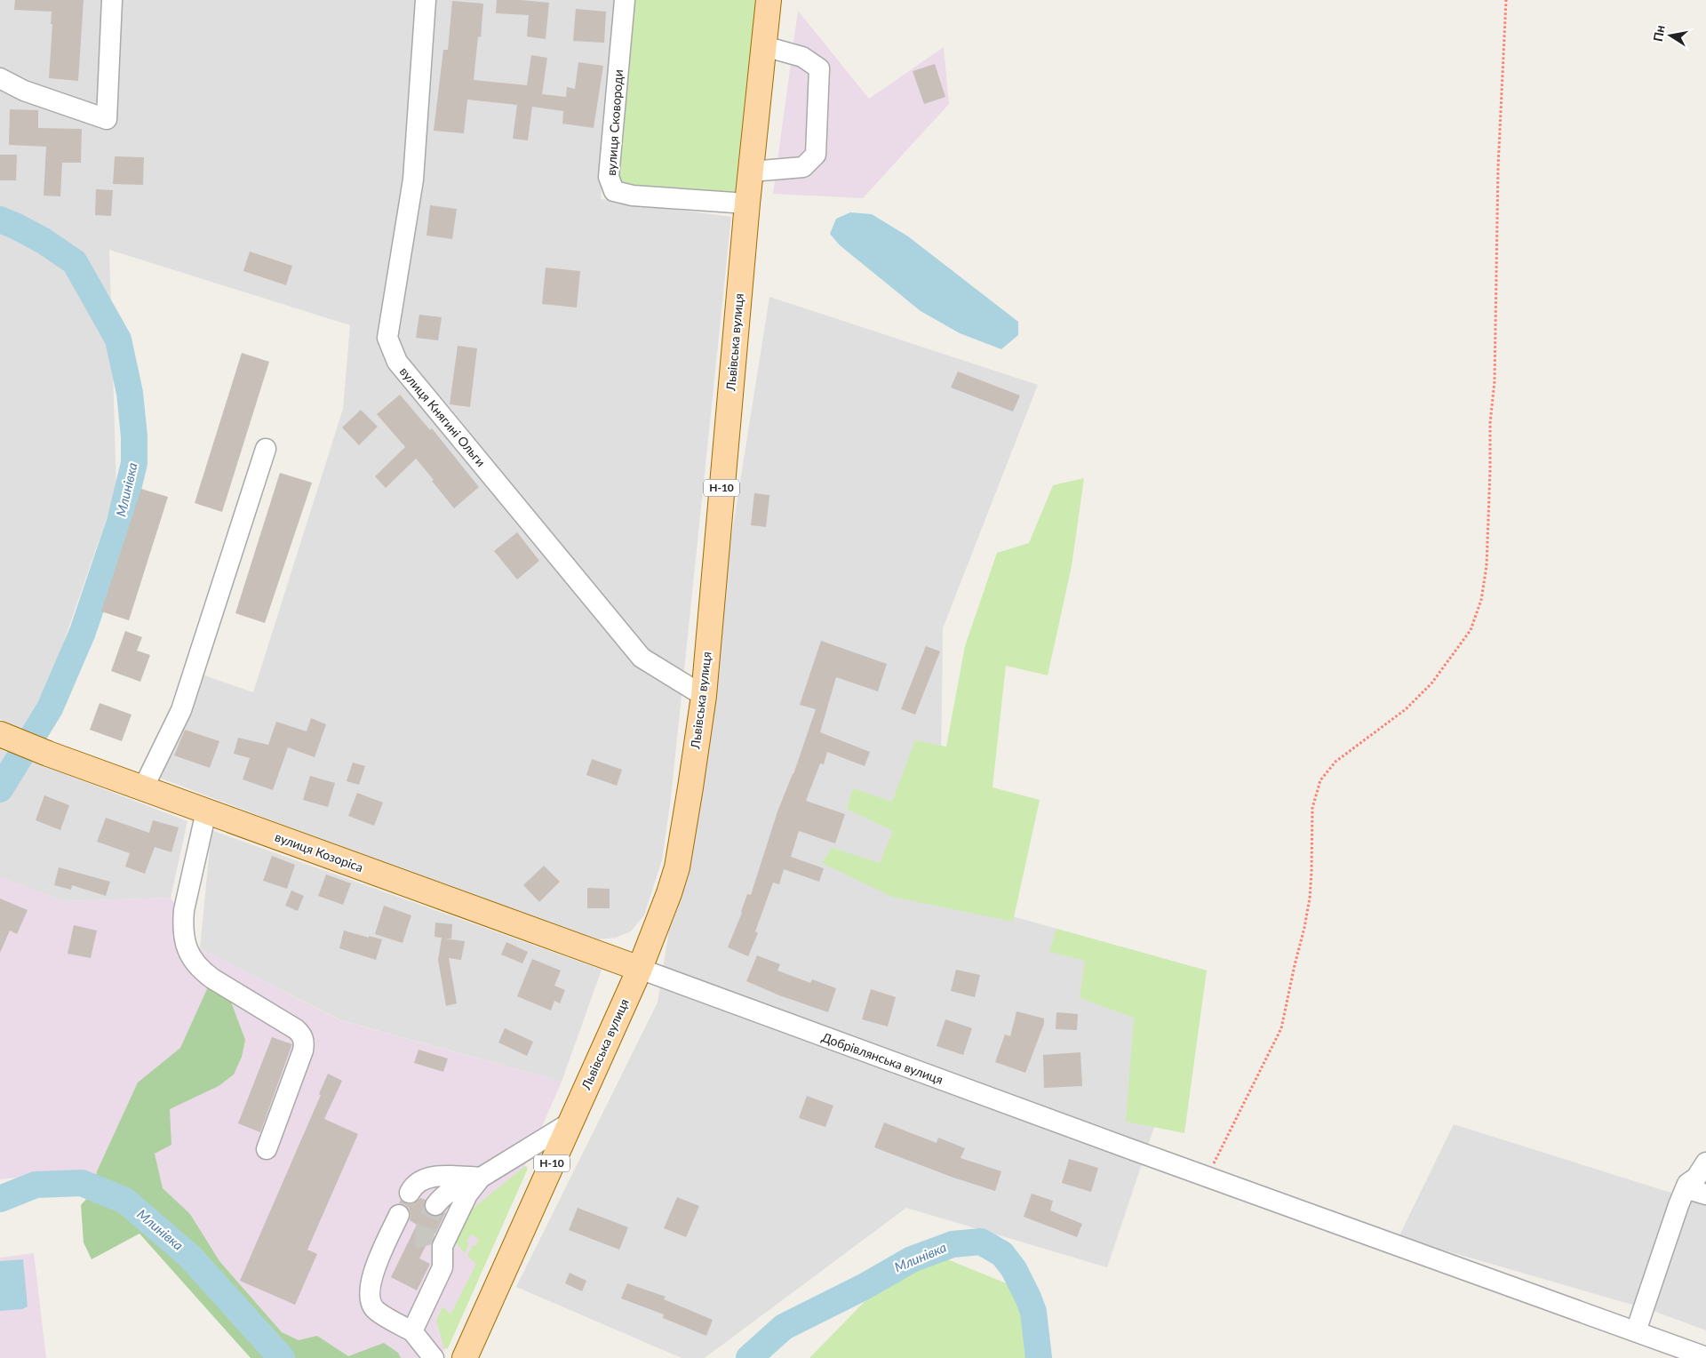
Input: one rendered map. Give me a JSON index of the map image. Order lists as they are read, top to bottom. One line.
{"streets":{"main road":["Львівська вулиця","Н-10","вулиця Козоріса"],"street":["вулиця Сковороди","вулиця Княгині Ольги","Добрівлянська вулиця"]},"crossings":[["вулиця Сковороди","Львівська вулиця"],["Львівська вулиця","вулиця Княгині Ольги"],["Львівська вулиця","вулиця Козоріса"],["Львівська вулиця","Добрівлянська вулиця"],["вулиця Козоріса","Добрівлянська вулиця"]],"water":["Млинівка"],"north":"left"}
